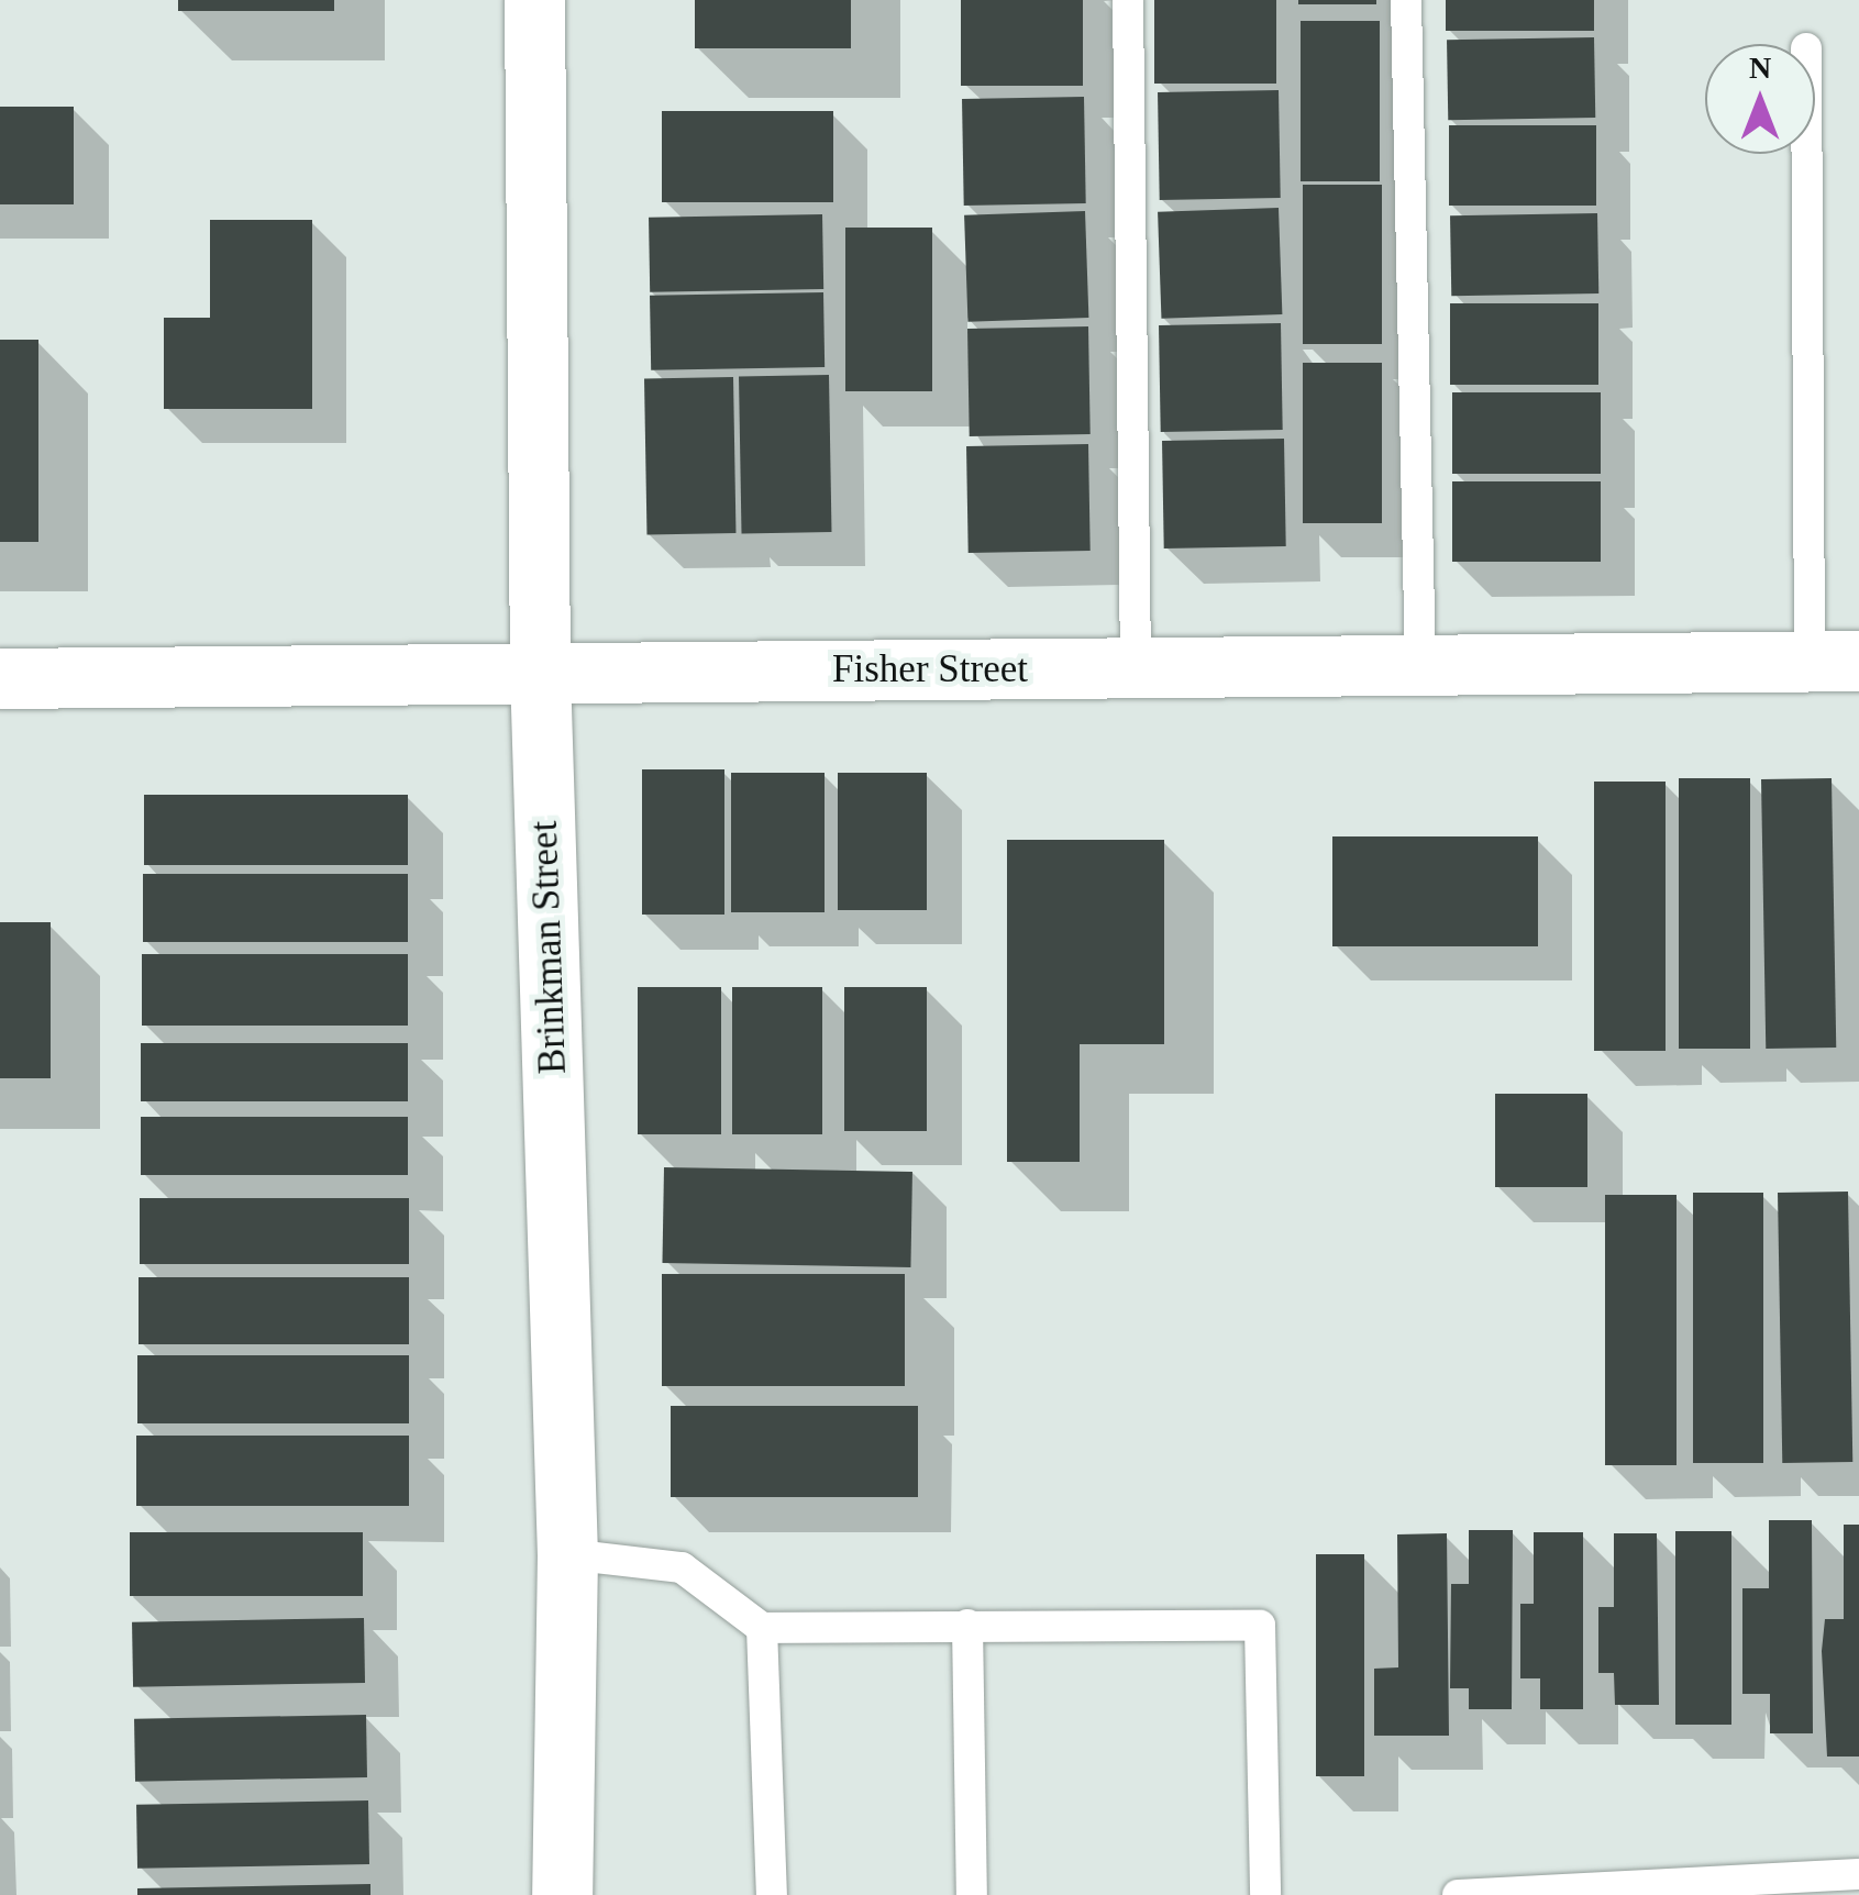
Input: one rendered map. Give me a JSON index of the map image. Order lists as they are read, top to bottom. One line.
{"streets":{"street":["Fisher Street","Brinkman Street"]},"crossings":[["Fisher Street","Brinkman Street"]],"north":"top"}
